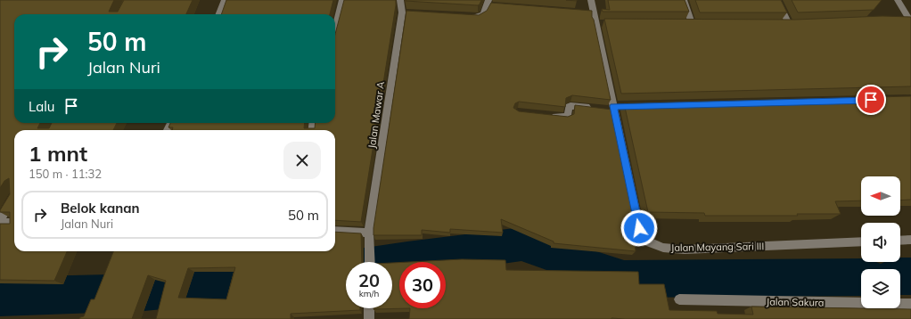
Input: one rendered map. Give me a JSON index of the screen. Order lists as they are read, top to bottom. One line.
{"streets":{"street":["Jalan Mawar A","Jalan Mayang Sari III","Jalan Sakura"]},"north":"left","page":{"turn":["50 m","Jalan Nuri"],"then":"Lalu","heading":["1 mnt","150 m · 11:32"],"list":[{"name":"Belok kanan","note":"Jalan Nuri","value":"50 m"}],"speed":"20 km/h","limit":"30"}}
